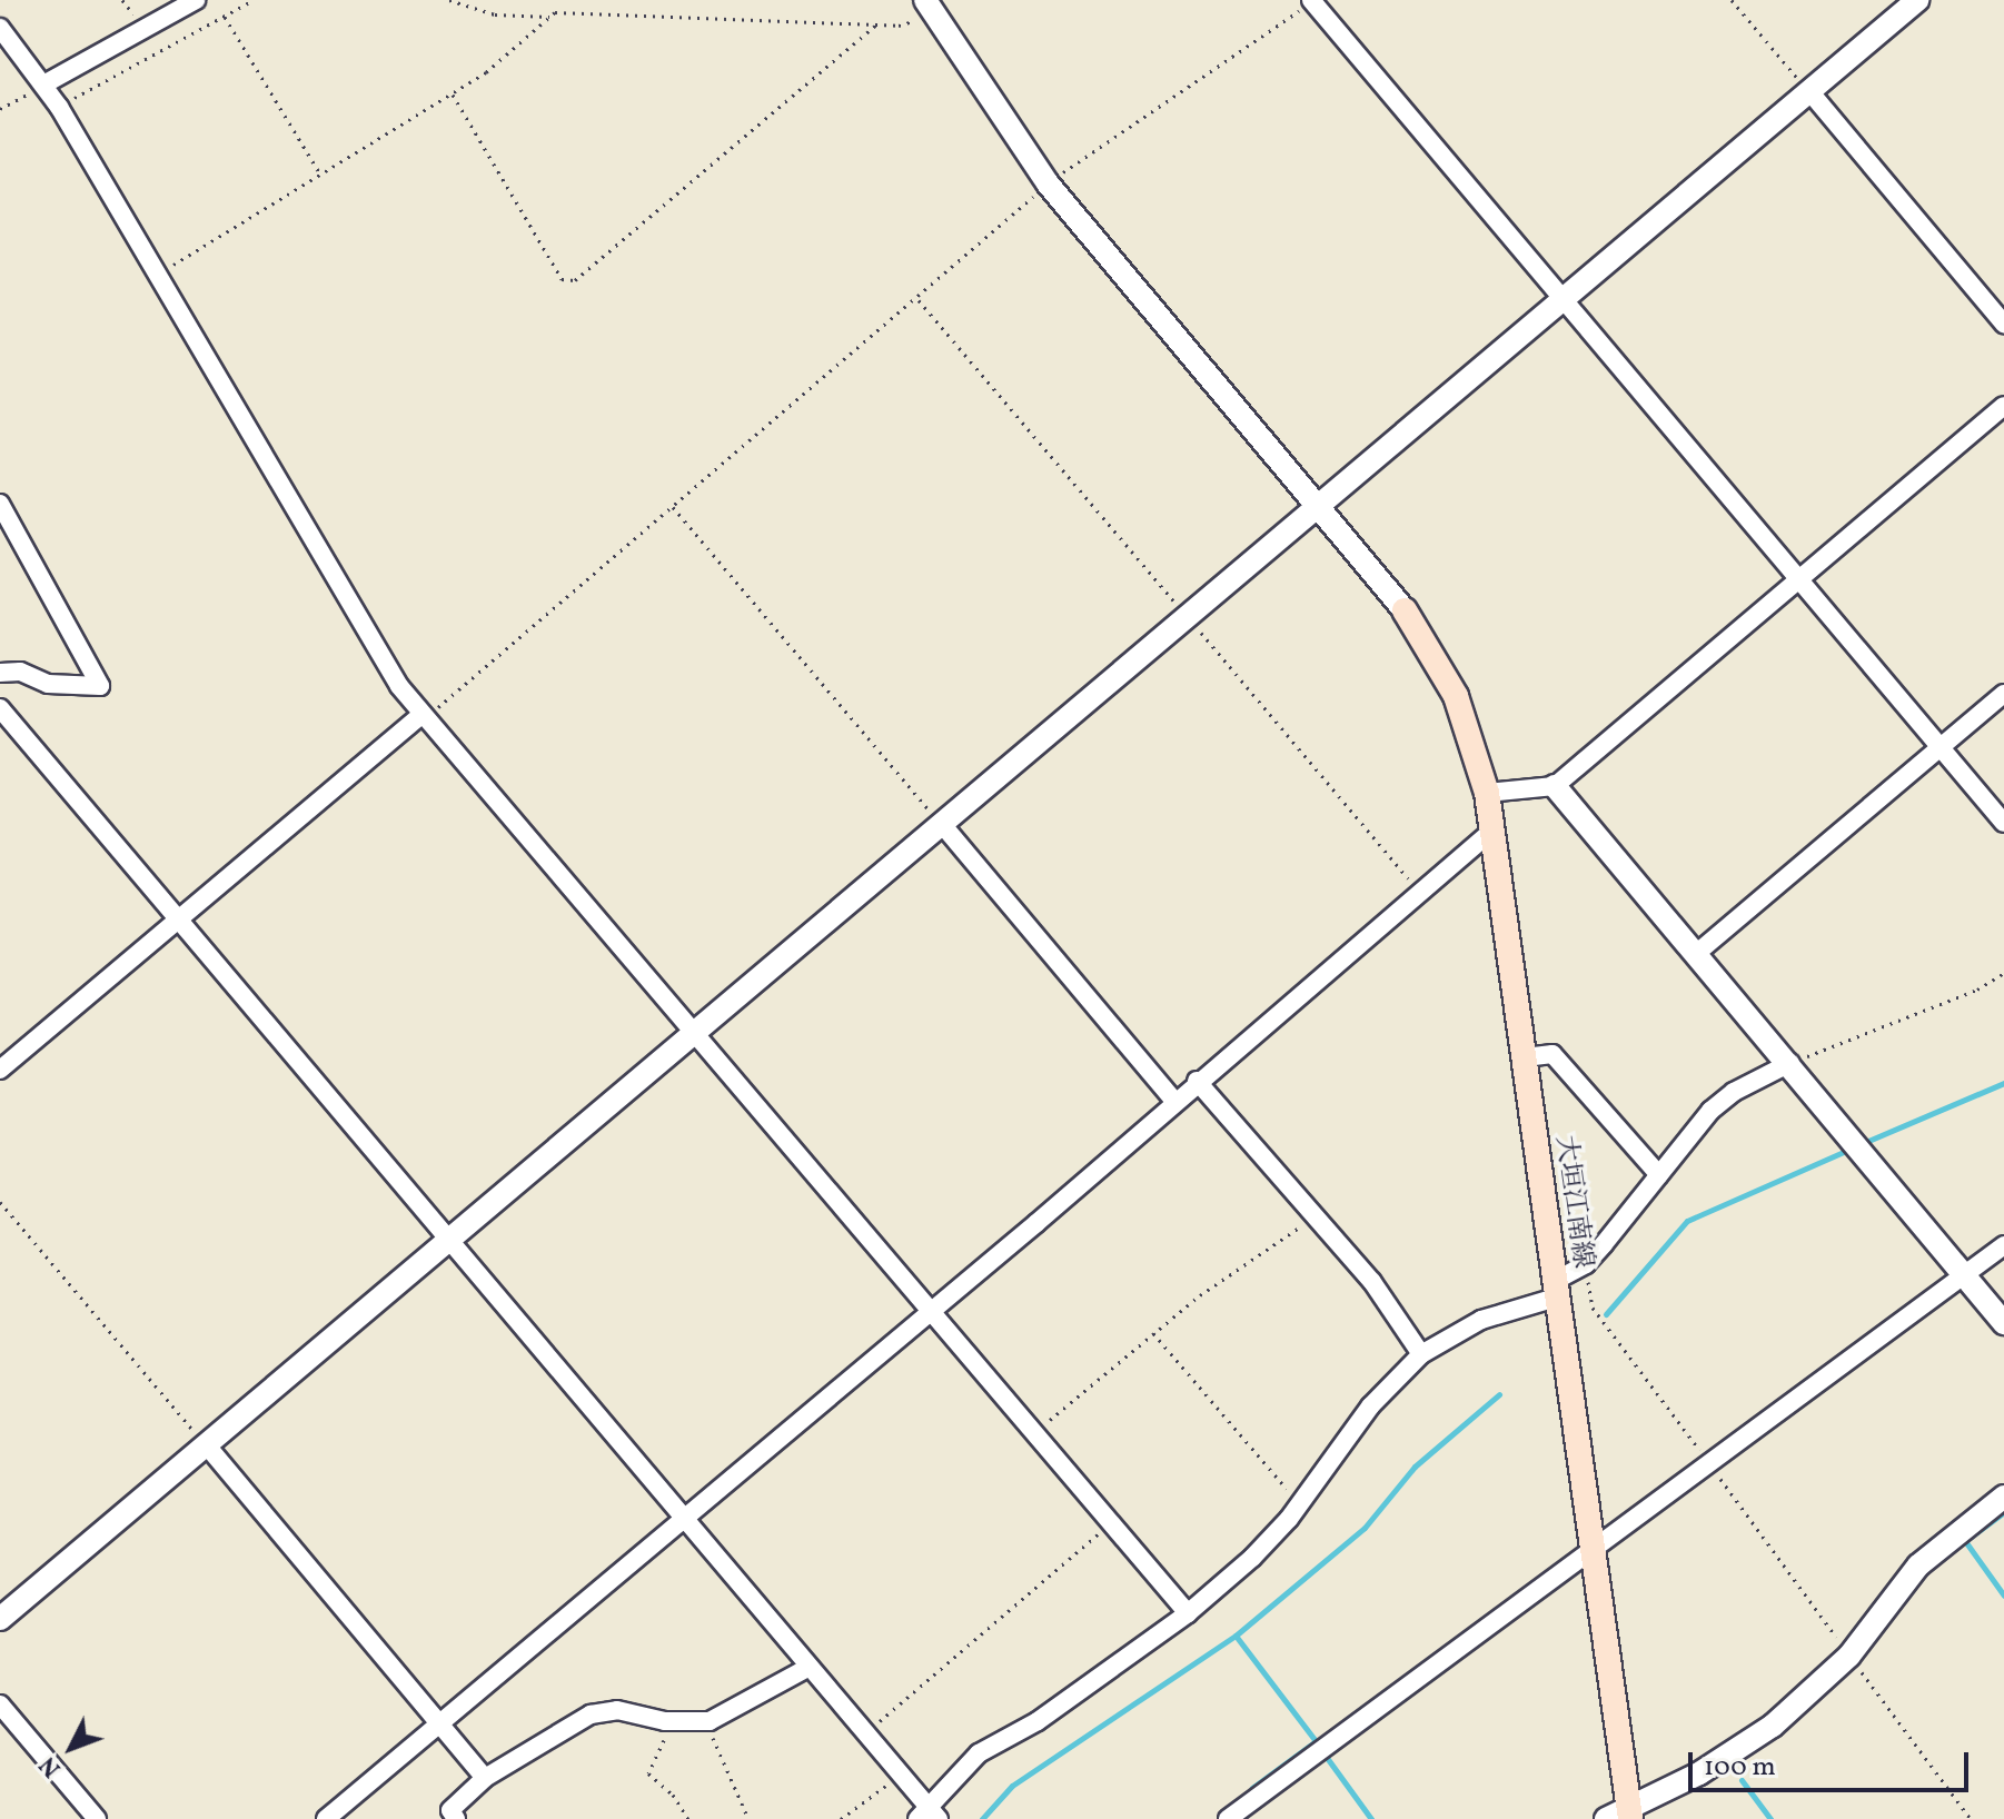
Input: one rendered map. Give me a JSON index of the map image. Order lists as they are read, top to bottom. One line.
{"streets":{"main road":["大垣江南線"]},"scale_bar":"100 m","north":"bottom left"}
